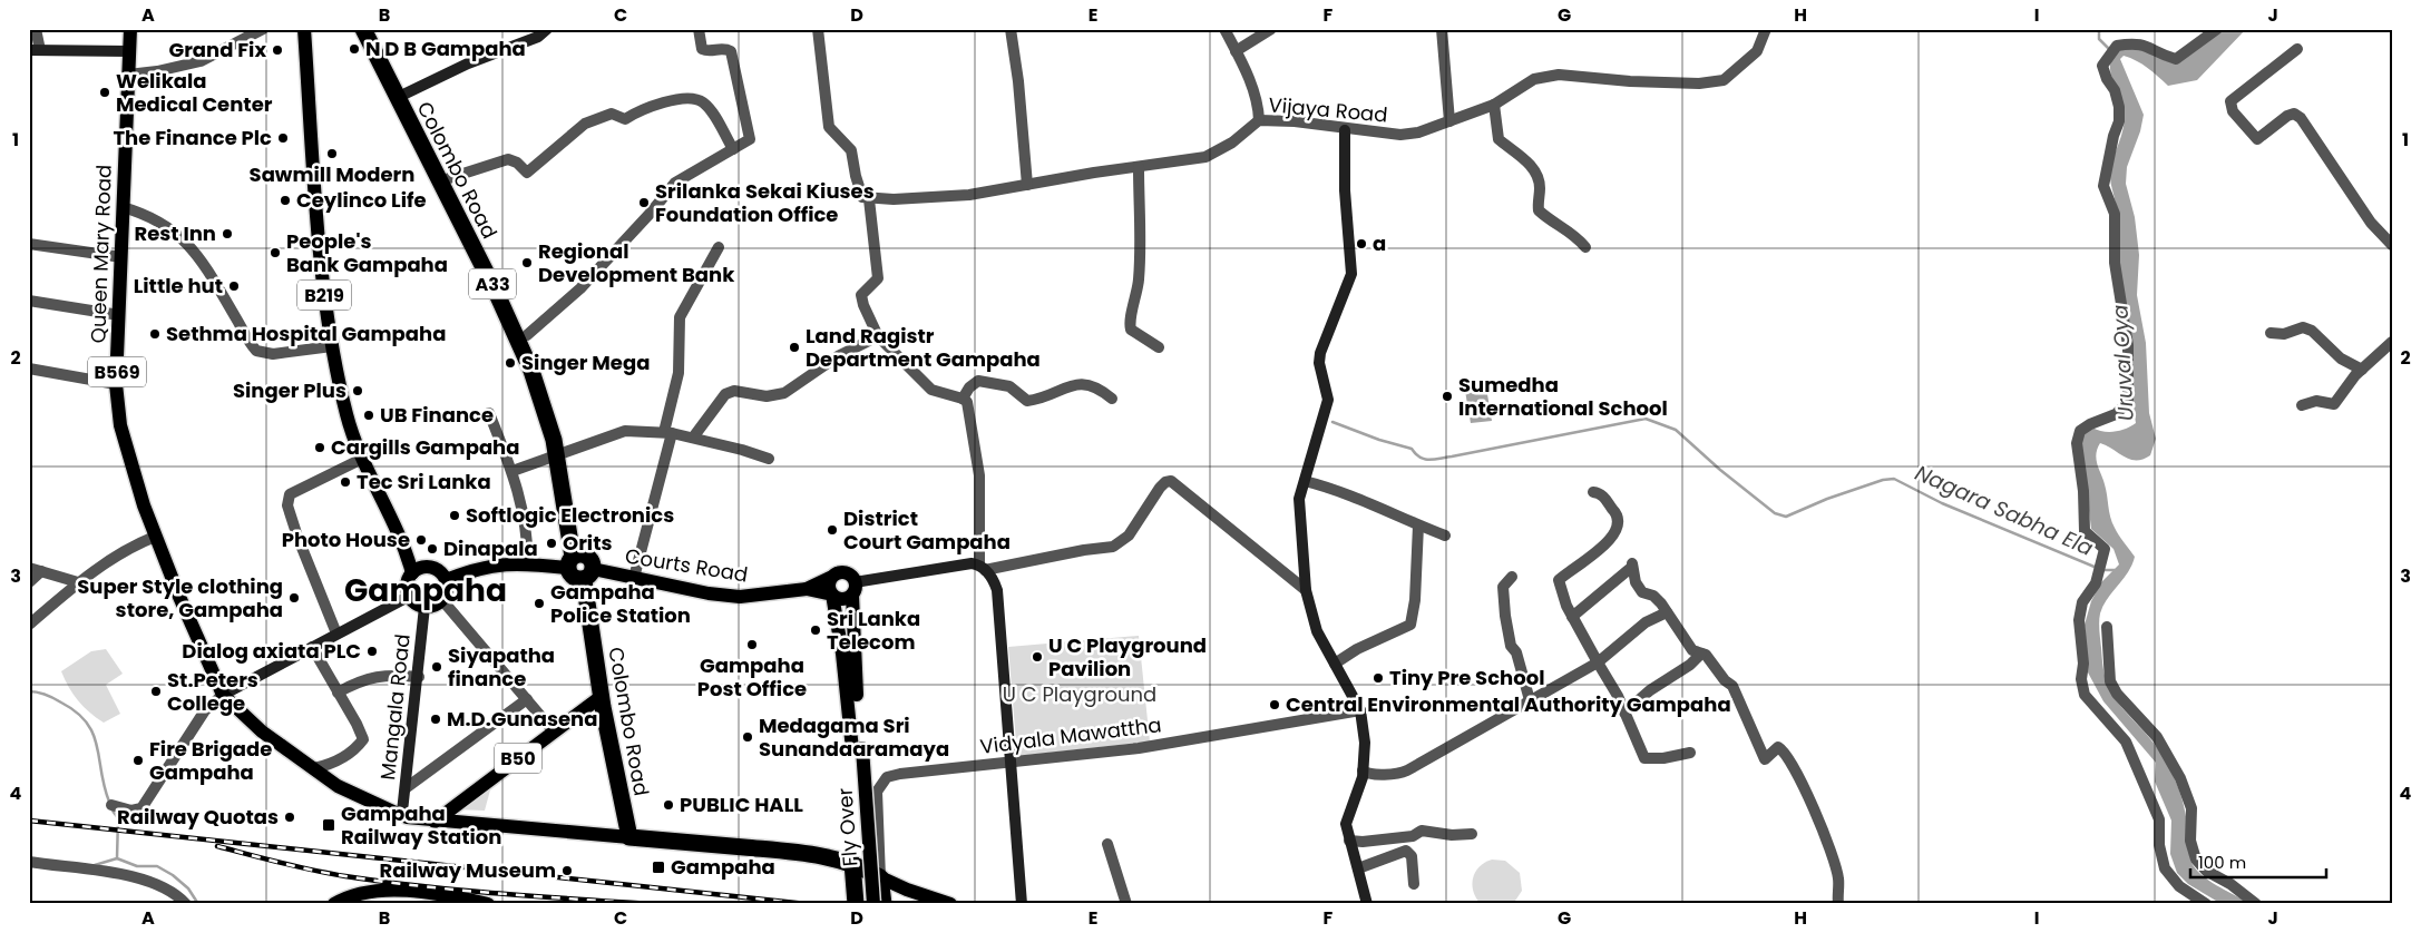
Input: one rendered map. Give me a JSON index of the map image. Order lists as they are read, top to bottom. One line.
{"streets":{"highway":["Colombo Road","A33"],"main road":["Queen Mary Road","B219","B569","Courts Road","B50","Fly Over"],"street":["Vijaya Road","Mangala Road","Vidyala Mawattha"]},"crossings":[["Colombo Road","B569"],["Colombo Road","Courts Road"],["Colombo Road","B50"],["Queen Mary Road","B569"],["B219","Courts Road"],["B219","Mangala Road"],["B569","Mangala Road"],["B569","B50"],["Courts Road","Mangala Road"]],"districts":["Gampaha"],"water":["Uruval Oya","Nagara Sabha Ela"],"parks":["U C Playground"],"places":{"other":["N D B Gampaha","Grand Fix","Welikala Medical Center","The Finance Plc","Sawmill Modern","Ceylinco Life","Srilanka Sekai Kiuses Foundation Office","Rest Inn","a","People's Bank Gampaha","Regional Development Bank","Little hut","Sethma Hospital Gampaha","Land Ragistr Department Gampaha","Singer Mega","Singer Plus","Sumedha International School","UB Finance","Cargills Gampaha","Tec Sri Lanka","Softlogic Electronics","District Court Gampaha","Photo House","Orits","Dinapala","Super Style clothing store, Gampaha","Gampaha Police Station","Sri Lanka Telecom","Gampaha Post Office","Dialog axiata PLC","U C Playground Pavilion","Siyapatha finance","Tiny Pre School","St.Peters College","Central Environmental Authority Gampaha","M.D.Gunasena","Medagama Sri Sunandaaramaya","Fire Brigade Gampaha","PUBLIC HALL","Railway Quotas","Railway Museum"],"transit":["Gampaha Railway Station","Gampaha"]},"scale_bar":"100 m","grid":{"columns":["A","B","C","D","E","F","G","H","I","J"],"rows":["1","2","3","4"]}}
